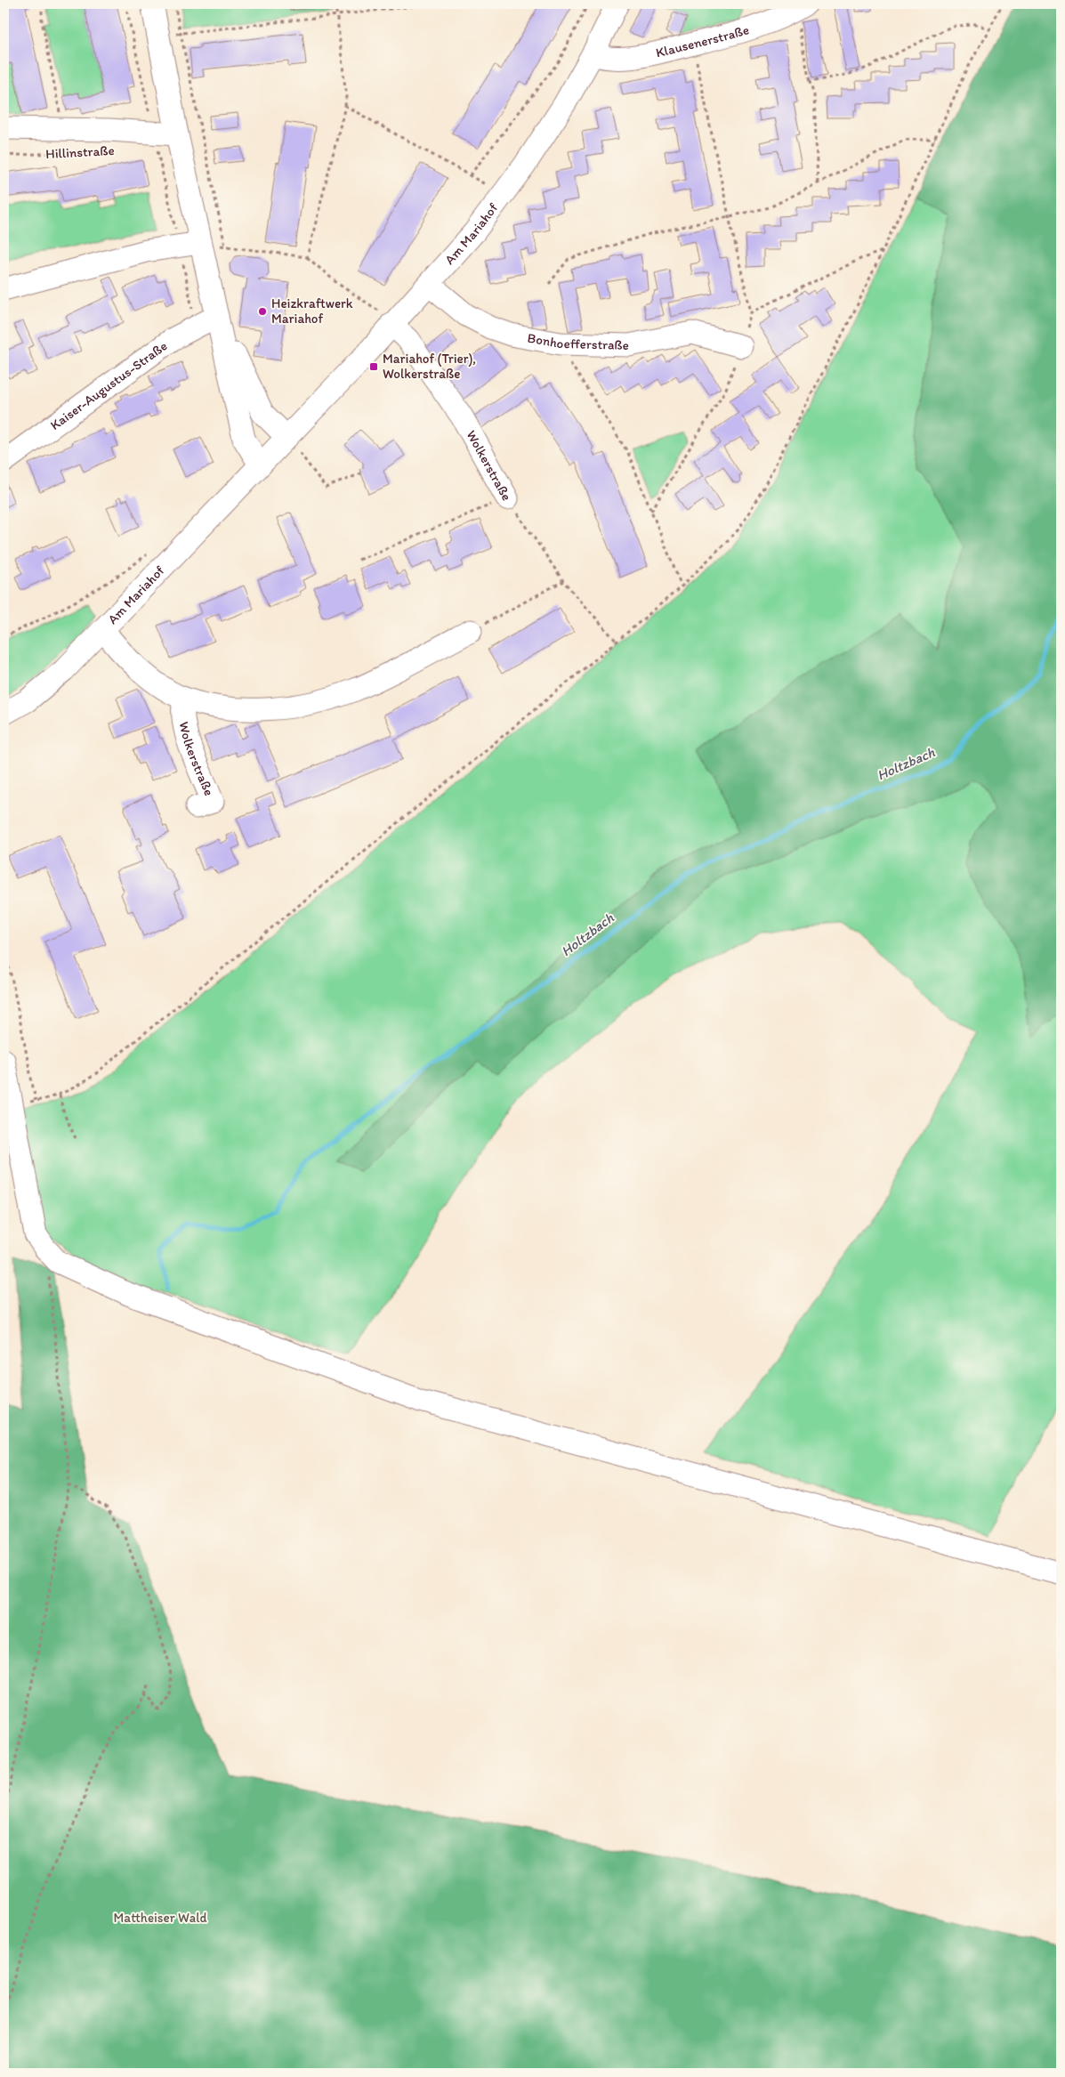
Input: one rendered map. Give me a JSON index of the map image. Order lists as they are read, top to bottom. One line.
{"streets":{"street":["Klausenerstraße","Hillinstraße","Am Mariahof","Bonhoefferstraße","Kaiser-Augustus-Straße","Wolkerstraße"]},"crossings":[["Klausenerstraße","Am Mariahof"],["Am Mariahof","Bonhoefferstraße"],["Am Mariahof","Wolkerstraße"]],"water":["Holtzbach"],"parks":["Mattheiser Wald"],"places":{"other":["Heizkraftwerk Mariahof"],"transit":["Mariahof (Trier), Wolkerstraße"]}}
